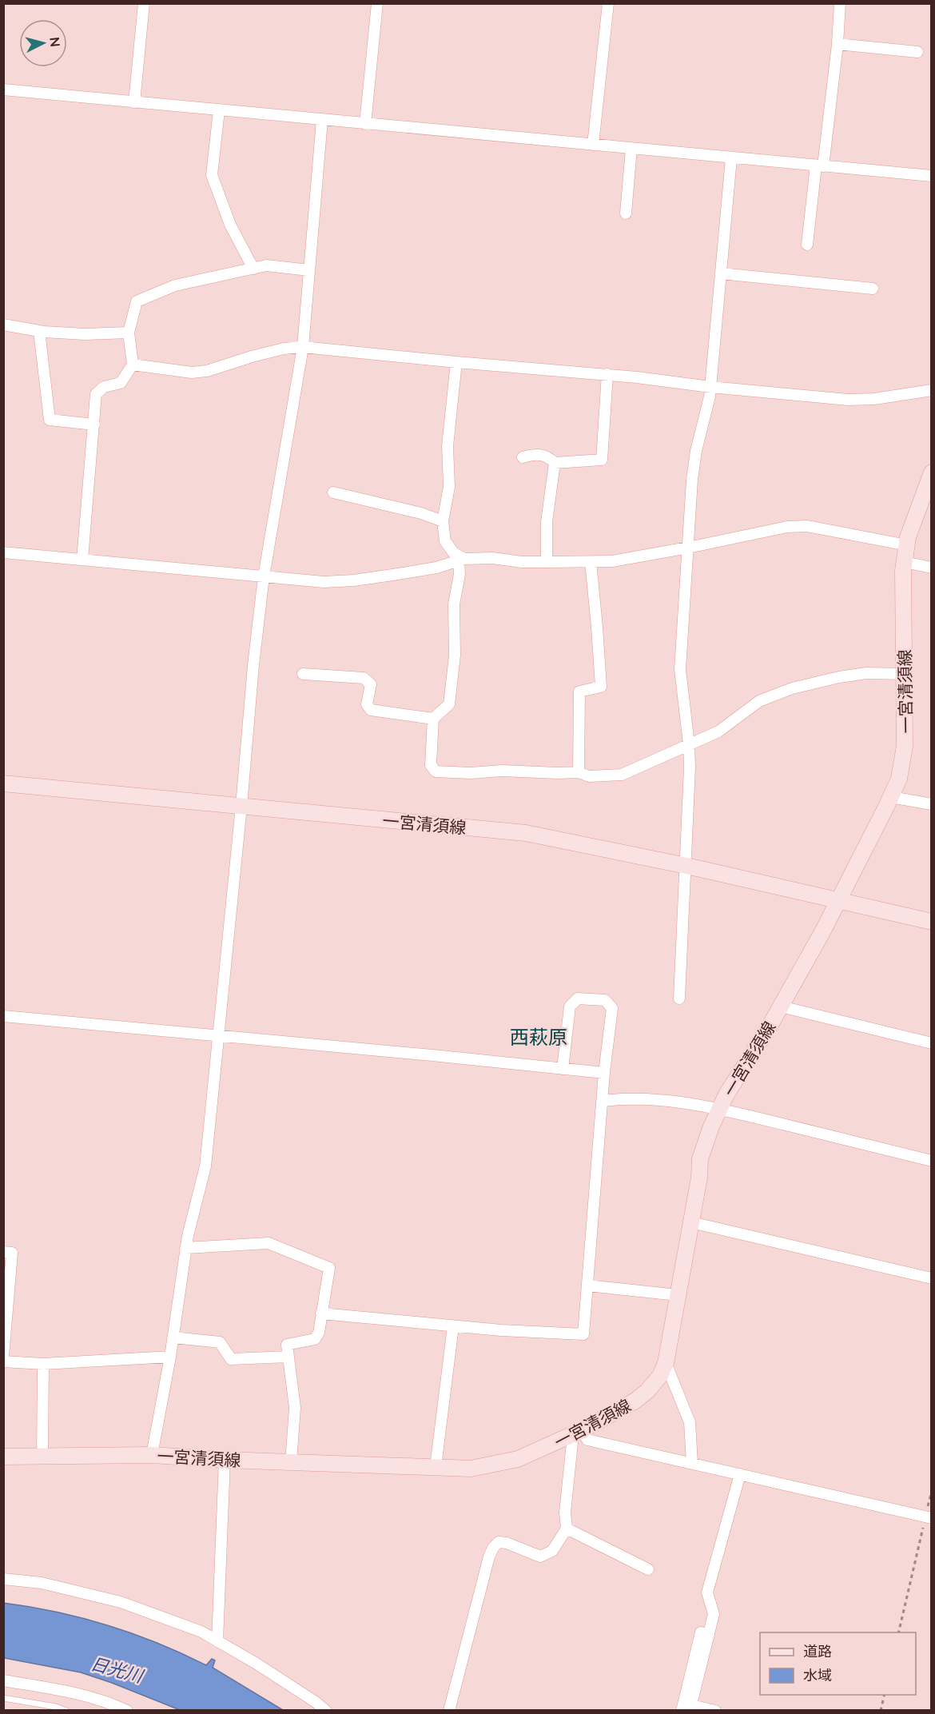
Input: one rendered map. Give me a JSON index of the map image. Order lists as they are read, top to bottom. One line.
{"streets":{"main road":["一宮清須線"]},"districts":["西萩原"],"water":["日光川"],"legend":["道路","水域"],"north":"right"}
